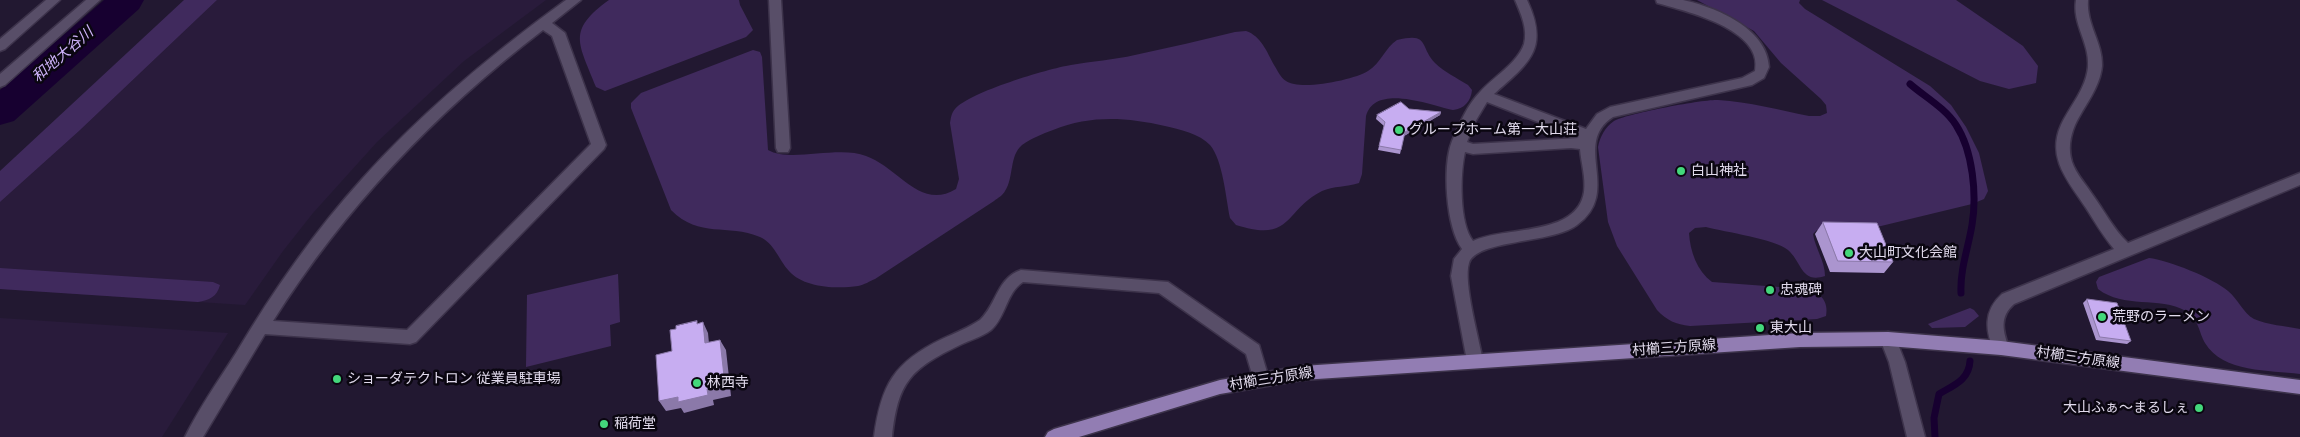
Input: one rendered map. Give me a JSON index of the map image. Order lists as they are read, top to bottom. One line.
{"streets":{"main road":["村櫛三方原線"]},"water":["和地大谷川"],"places":["グループホーム第一大山荘","白山神社","大山町文化会館","忠魂碑","荒野のラーメン","東大山","ショーダテクトロン 従業員駐車場","林西寺","大山ふぁ～まるしぇ","稲荷堂"]}
